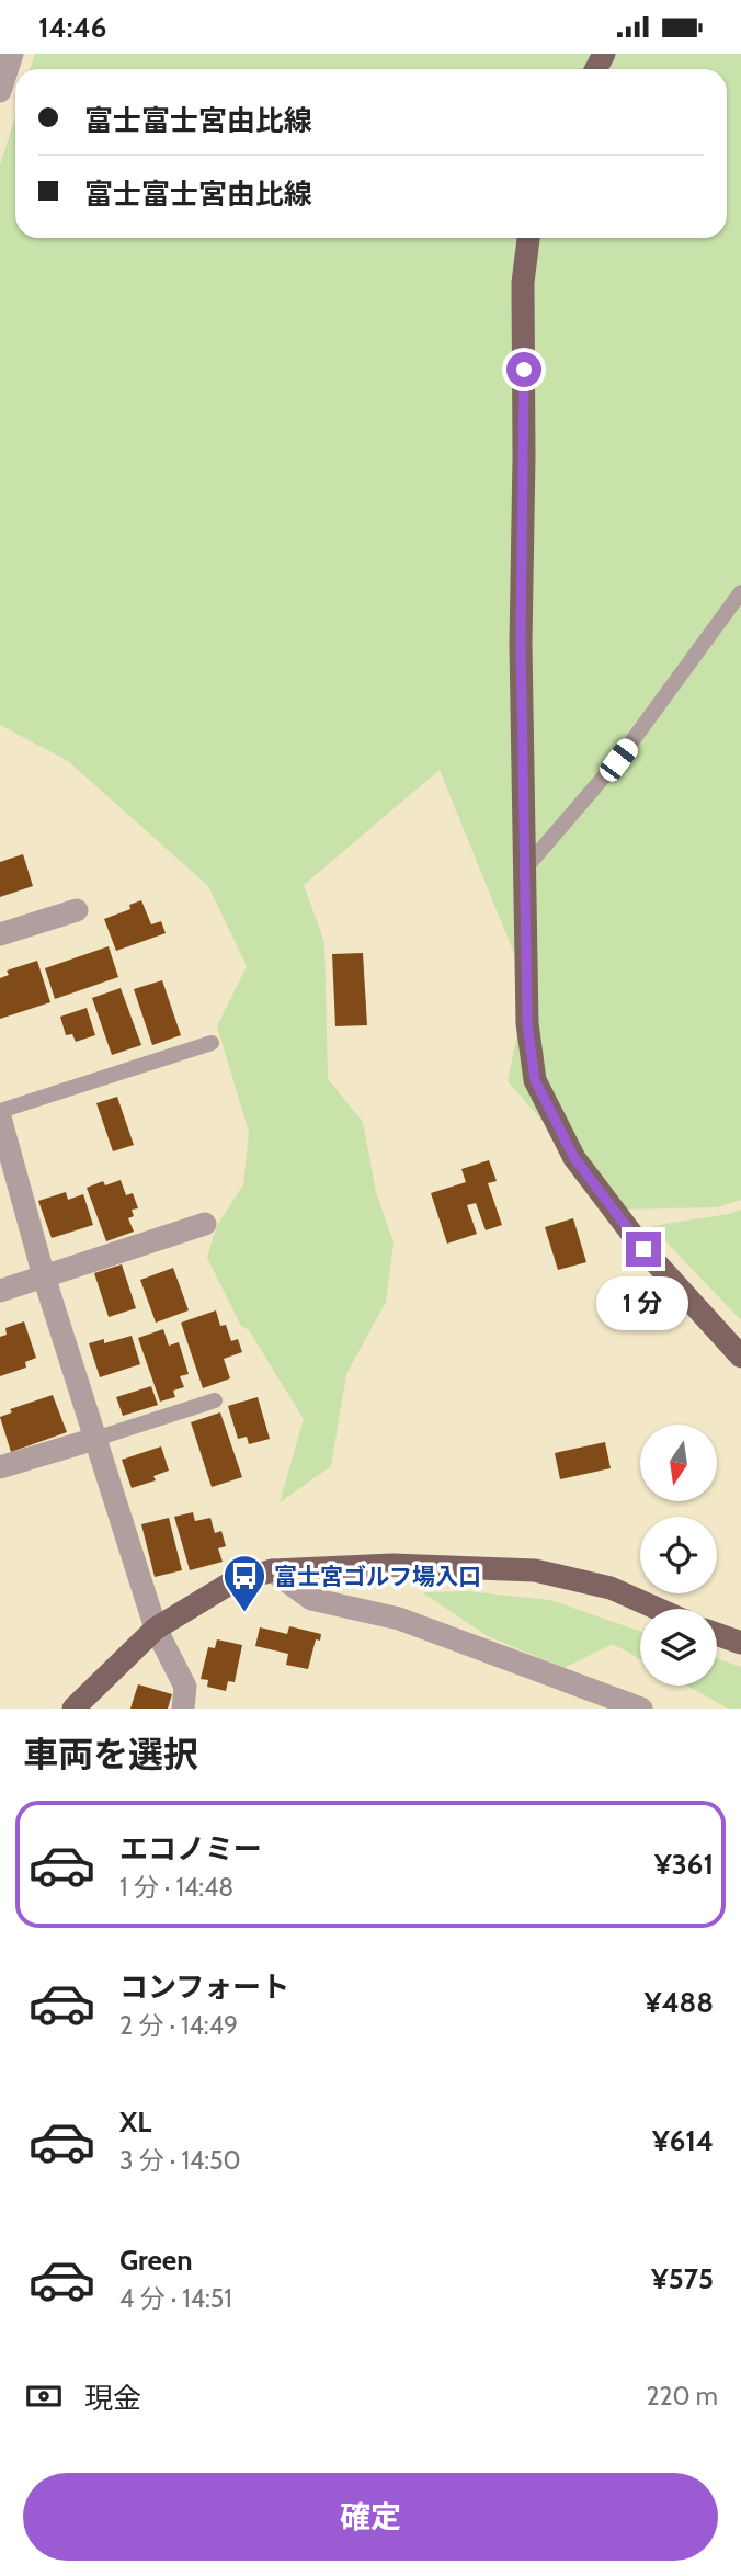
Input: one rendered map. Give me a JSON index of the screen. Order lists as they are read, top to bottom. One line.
{"places":{"bus stop":["富士宮ゴルフ場入口"]},"north":"bottom","page":{"status":"14:46","banner":["富士富士宮由比線","富士富士宮由比線"],"bubble":"1 分","heading":"車両を選択","list":[{"name":"エコノミー","note":"1 分 · 14:48","value":"¥361"},{"name":"コンフォート","note":"2 分 · 14:49","value":"¥488"},{"name":"XL","note":"3 分 · 14:50","value":"¥614"},{"name":"Green","note":"4 分 · 14:51","value":"¥575"}],"pay":["現金","220 m"],"buttons":"確定"}}
